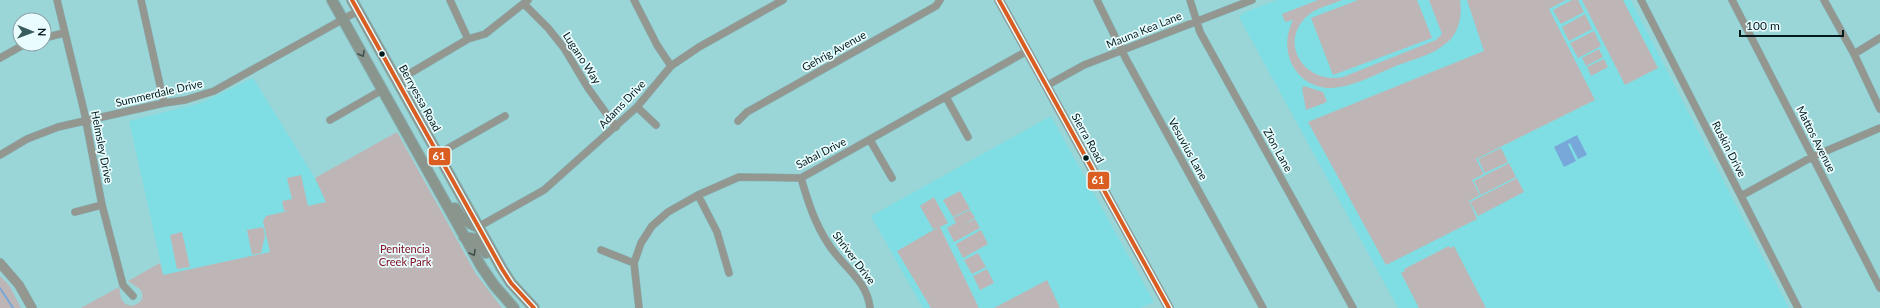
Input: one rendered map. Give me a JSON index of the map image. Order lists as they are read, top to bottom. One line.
{"streets":{"main road":["Berryessa Road"],"street":["Mauna Kea Lane","Gehrig Avenue","Lugano Way","Summerdale Drive","Adams Drive","Sierra Road","Mattos Avenue","Helmsley Drive","Vesuvius Lane","Ruskin Drive","Zion Lane","Sabal Drive","Shriver Drive"]},"crossings":[["Mauna Kea Lane","Sierra Road"],["Mauna Kea Lane","Vesuvius Lane"],["Mauna Kea Lane","Zion Lane"],["Lugano Way","Adams Drive"],["Summerdale Drive","Berryessa Road"],["Summerdale Drive","Helmsley Drive"],["Berryessa Road","Adams Drive"],["Sierra Road","Sabal Drive"],["Sabal Drive","Shriver Drive"]],"parks":["Penitencia Creek Park"],"lines":["transit line 61"],"scale_bar":"100 m","north":"right"}
